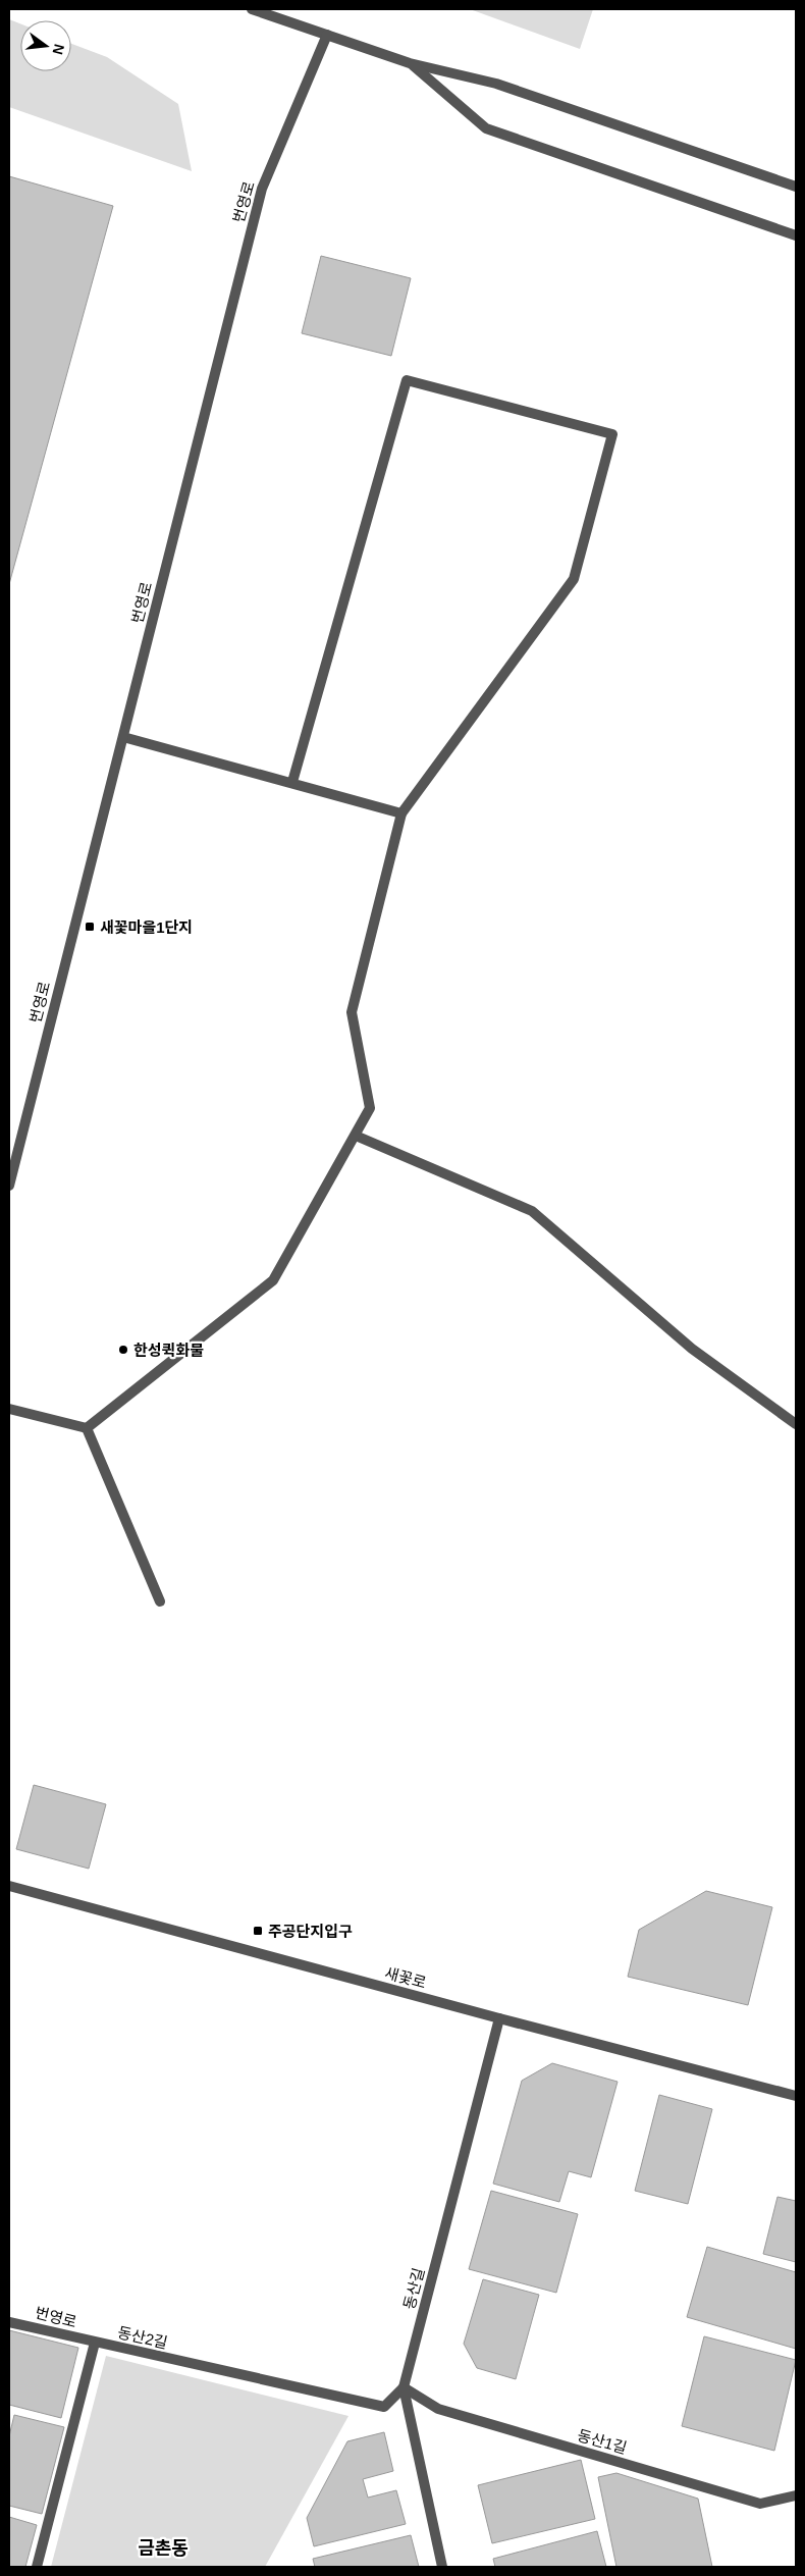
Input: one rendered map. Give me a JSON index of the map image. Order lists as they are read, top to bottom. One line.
{"streets":{"street":["번영로","새꽃로","동산길","동산2길","동산1길"]},"crossings":[["번영로","동산2길"],["새꽃로","동산길"],["동산길","동산2길"],["동산길","동산1길"],["동산2길","동산1길"]],"districts":["금촌동"],"places":{"transit":["새꽃마을1단지","주공단지입구"],"other":["한성퀵화물"]},"north":"right"}
